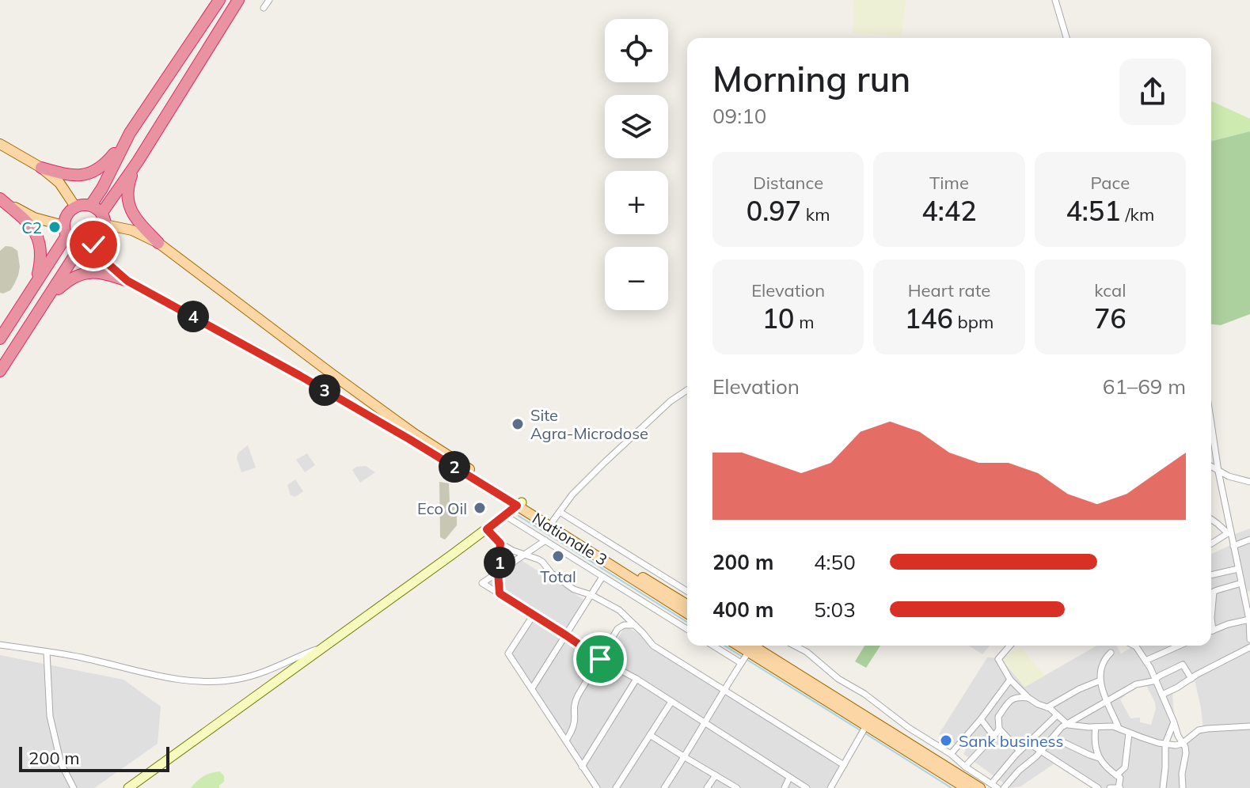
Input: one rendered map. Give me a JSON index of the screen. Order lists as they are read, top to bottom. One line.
{"streets":{"main road":["Nationale 3"]},"places":["C2","Site Agra-Microdose","Eco Oil","Total","Sank business"],"scale_bar":"200 m","page":{"map_buttons":["+","−"],"heading":["Morning run","09:10"],"stats":[["Distance","0.97 km"],["Time","4:42"],["Pace","4:51 /km"],["Elevation","10 m"],["Heart rate","146 bpm"],["kcal","76"]],"pins":["4","3","2","1"],"chart":["Elevation","61–69 m"],"list":[{"name":"200 m","note":"4:50"},{"name":"400 m","note":"5:03"}],"scale":"200 m"}}
